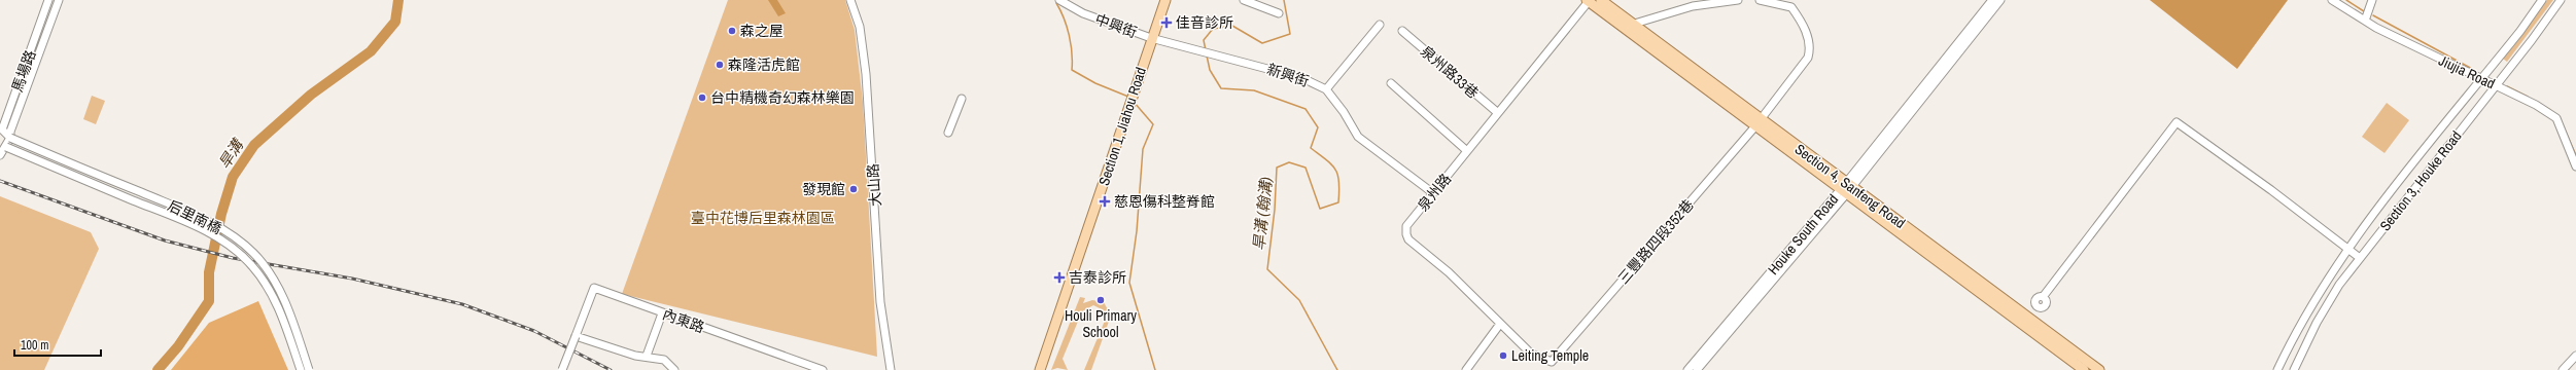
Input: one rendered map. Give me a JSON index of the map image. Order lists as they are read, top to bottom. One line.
{"streets":{"main road":["Section 1, Jiahou Road","Section 4, Sanfeng Road"],"street":["中興街","馬場路","泉州路33巷","Jiujia Road","新興街","Section 3, Houke Road","大山路","泉州路","后里南橋","Houke South Road","三豐路四段352巷","內東路"]},"crossings":[["中興街","新興街"],["中興街","Section 1, Jiahou Road"],["馬場路","后里南橋"],["泉州路33巷","泉州路"],["Jiujia Road","Section 3, Houke Road"],["新興街","Section 1, Jiahou Road"],["新興街","泉州路"],["Section 4, Sanfeng Road","泉州路"],["Section 4, Sanfeng Road","Houke South Road"],["Section 4, Sanfeng Road","三豐路四段352巷"],["泉州路","三豐路四段352巷"]],"water":["旱溝","旱溝 (翰溝)"],"parks":["臺中花博后里森林園區"],"places":{"health":["佳音診所","慈恩傷科整脊館","吉泰診所"],"other":["森之屋","森隆活虎館","台中精機奇幻森林樂園","發現館","Houli Primary School","Leiting Temple"]},"scale_bar":"100 m"}
